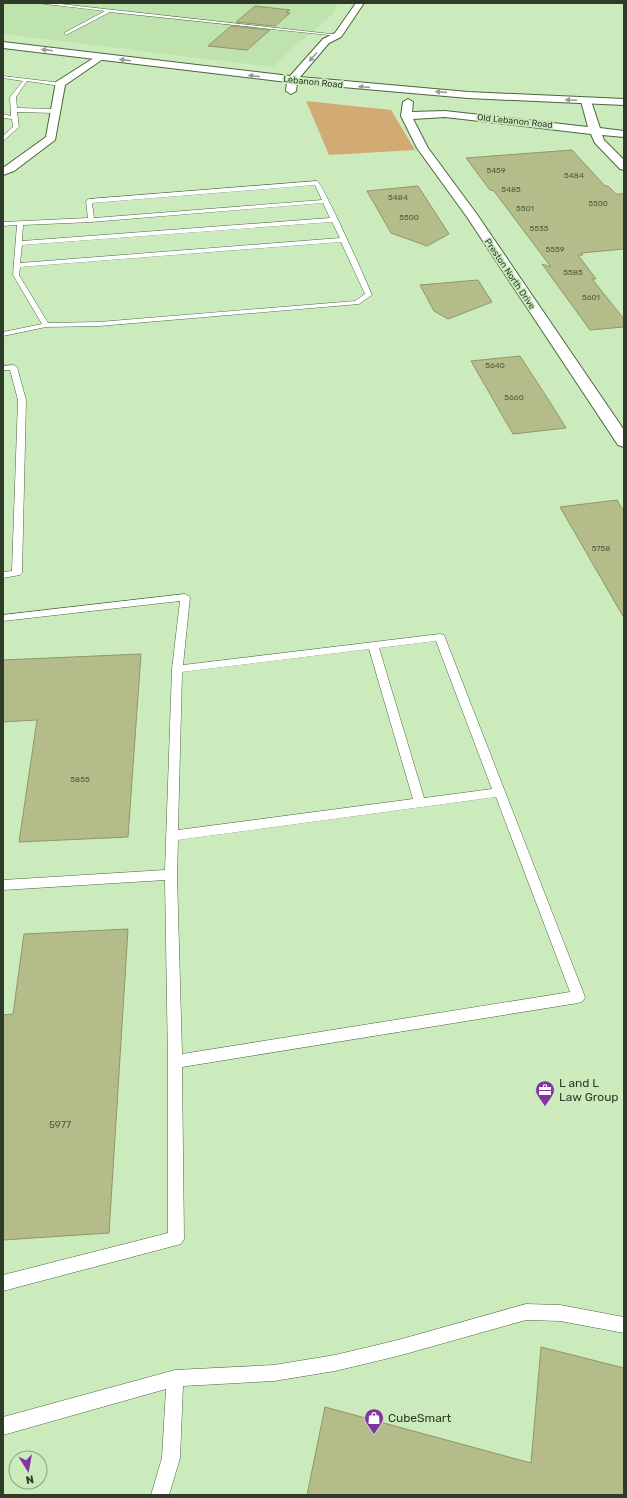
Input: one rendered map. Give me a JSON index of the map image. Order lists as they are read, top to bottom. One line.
{"streets":{"street":["Lebanon Road","Old Lebanon Road","Preston North Drive"]},"crossings":[["Old Lebanon Road","Preston North Drive"]],"one_way":["Lebanon Road"],"places":{"office":["L and L Law Group"],"shop":["CubeSmart"]},"house_numbers":["5459","5484","5485","5484","5500","5501","5500","5535","5559","5585","5601","5640","5660","5758","5855","5977"],"north":"bottom"}
